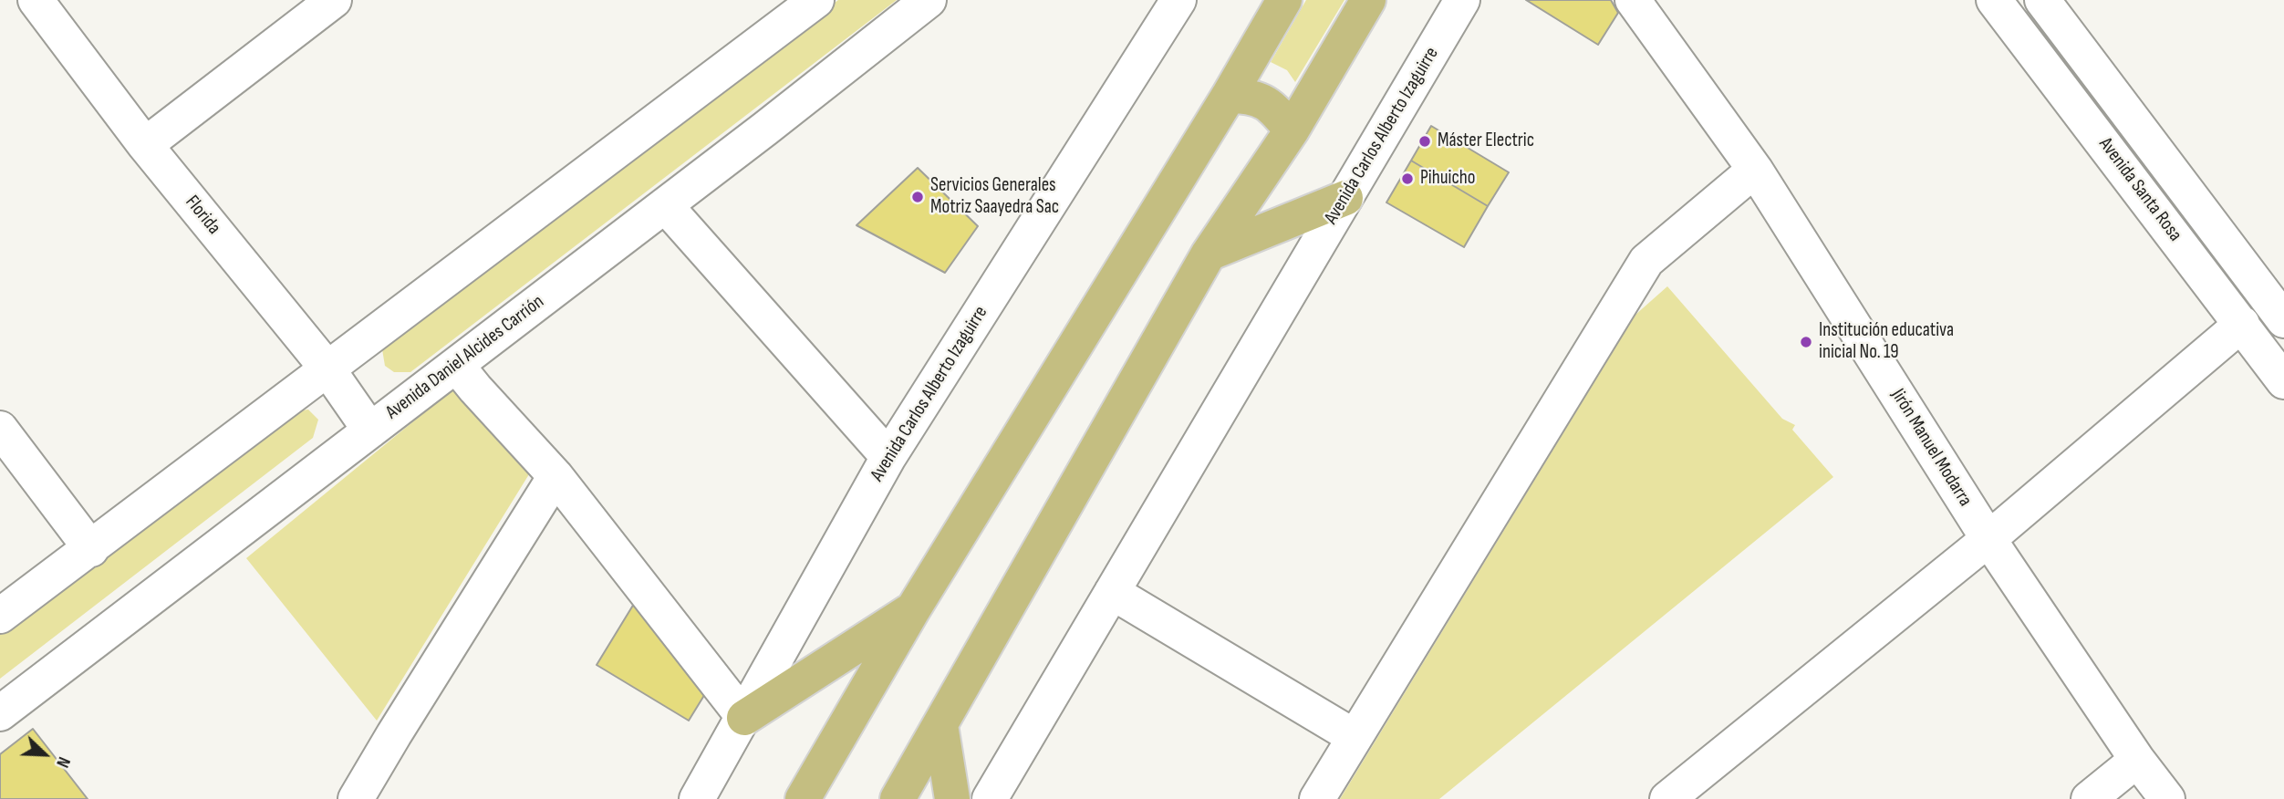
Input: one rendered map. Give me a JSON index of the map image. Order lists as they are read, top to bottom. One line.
{"streets":{"street":["Avenida Carlos Alberto Izaguirre","Avenida Santa Rosa","Florida","Avenida Daniel Alcides Carrión","Jirón Manuel Modarra"]},"crossings":[["Florida","Avenida Daniel Alcides Carrión"]],"places":["Máster Electric","Pihuicho","Servicios Generales Motriz Saayedra Sac","Institución educativa inicial No. 19"],"north":"bottom right"}
